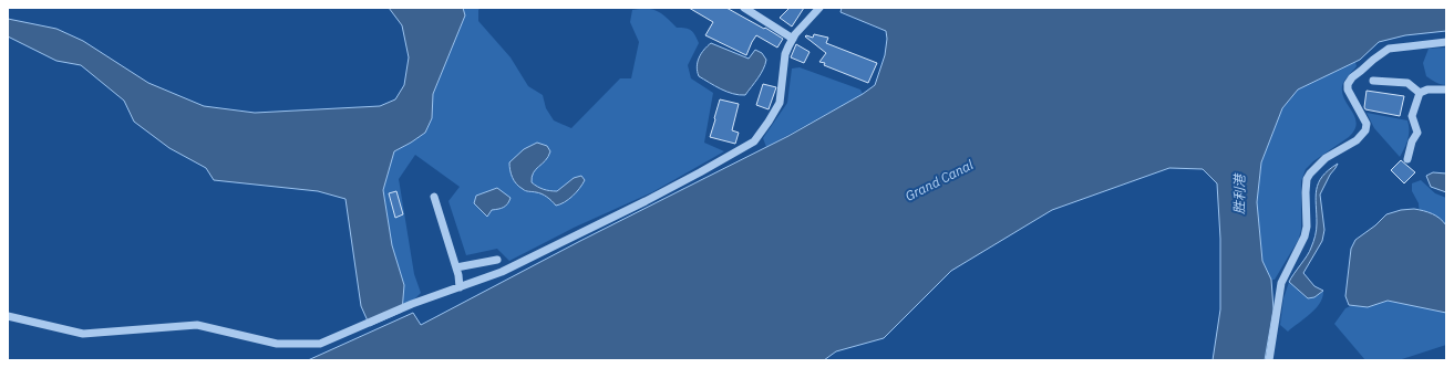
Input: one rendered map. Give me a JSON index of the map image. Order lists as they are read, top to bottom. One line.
{"water":["Grand Canal","胜利港"]}
